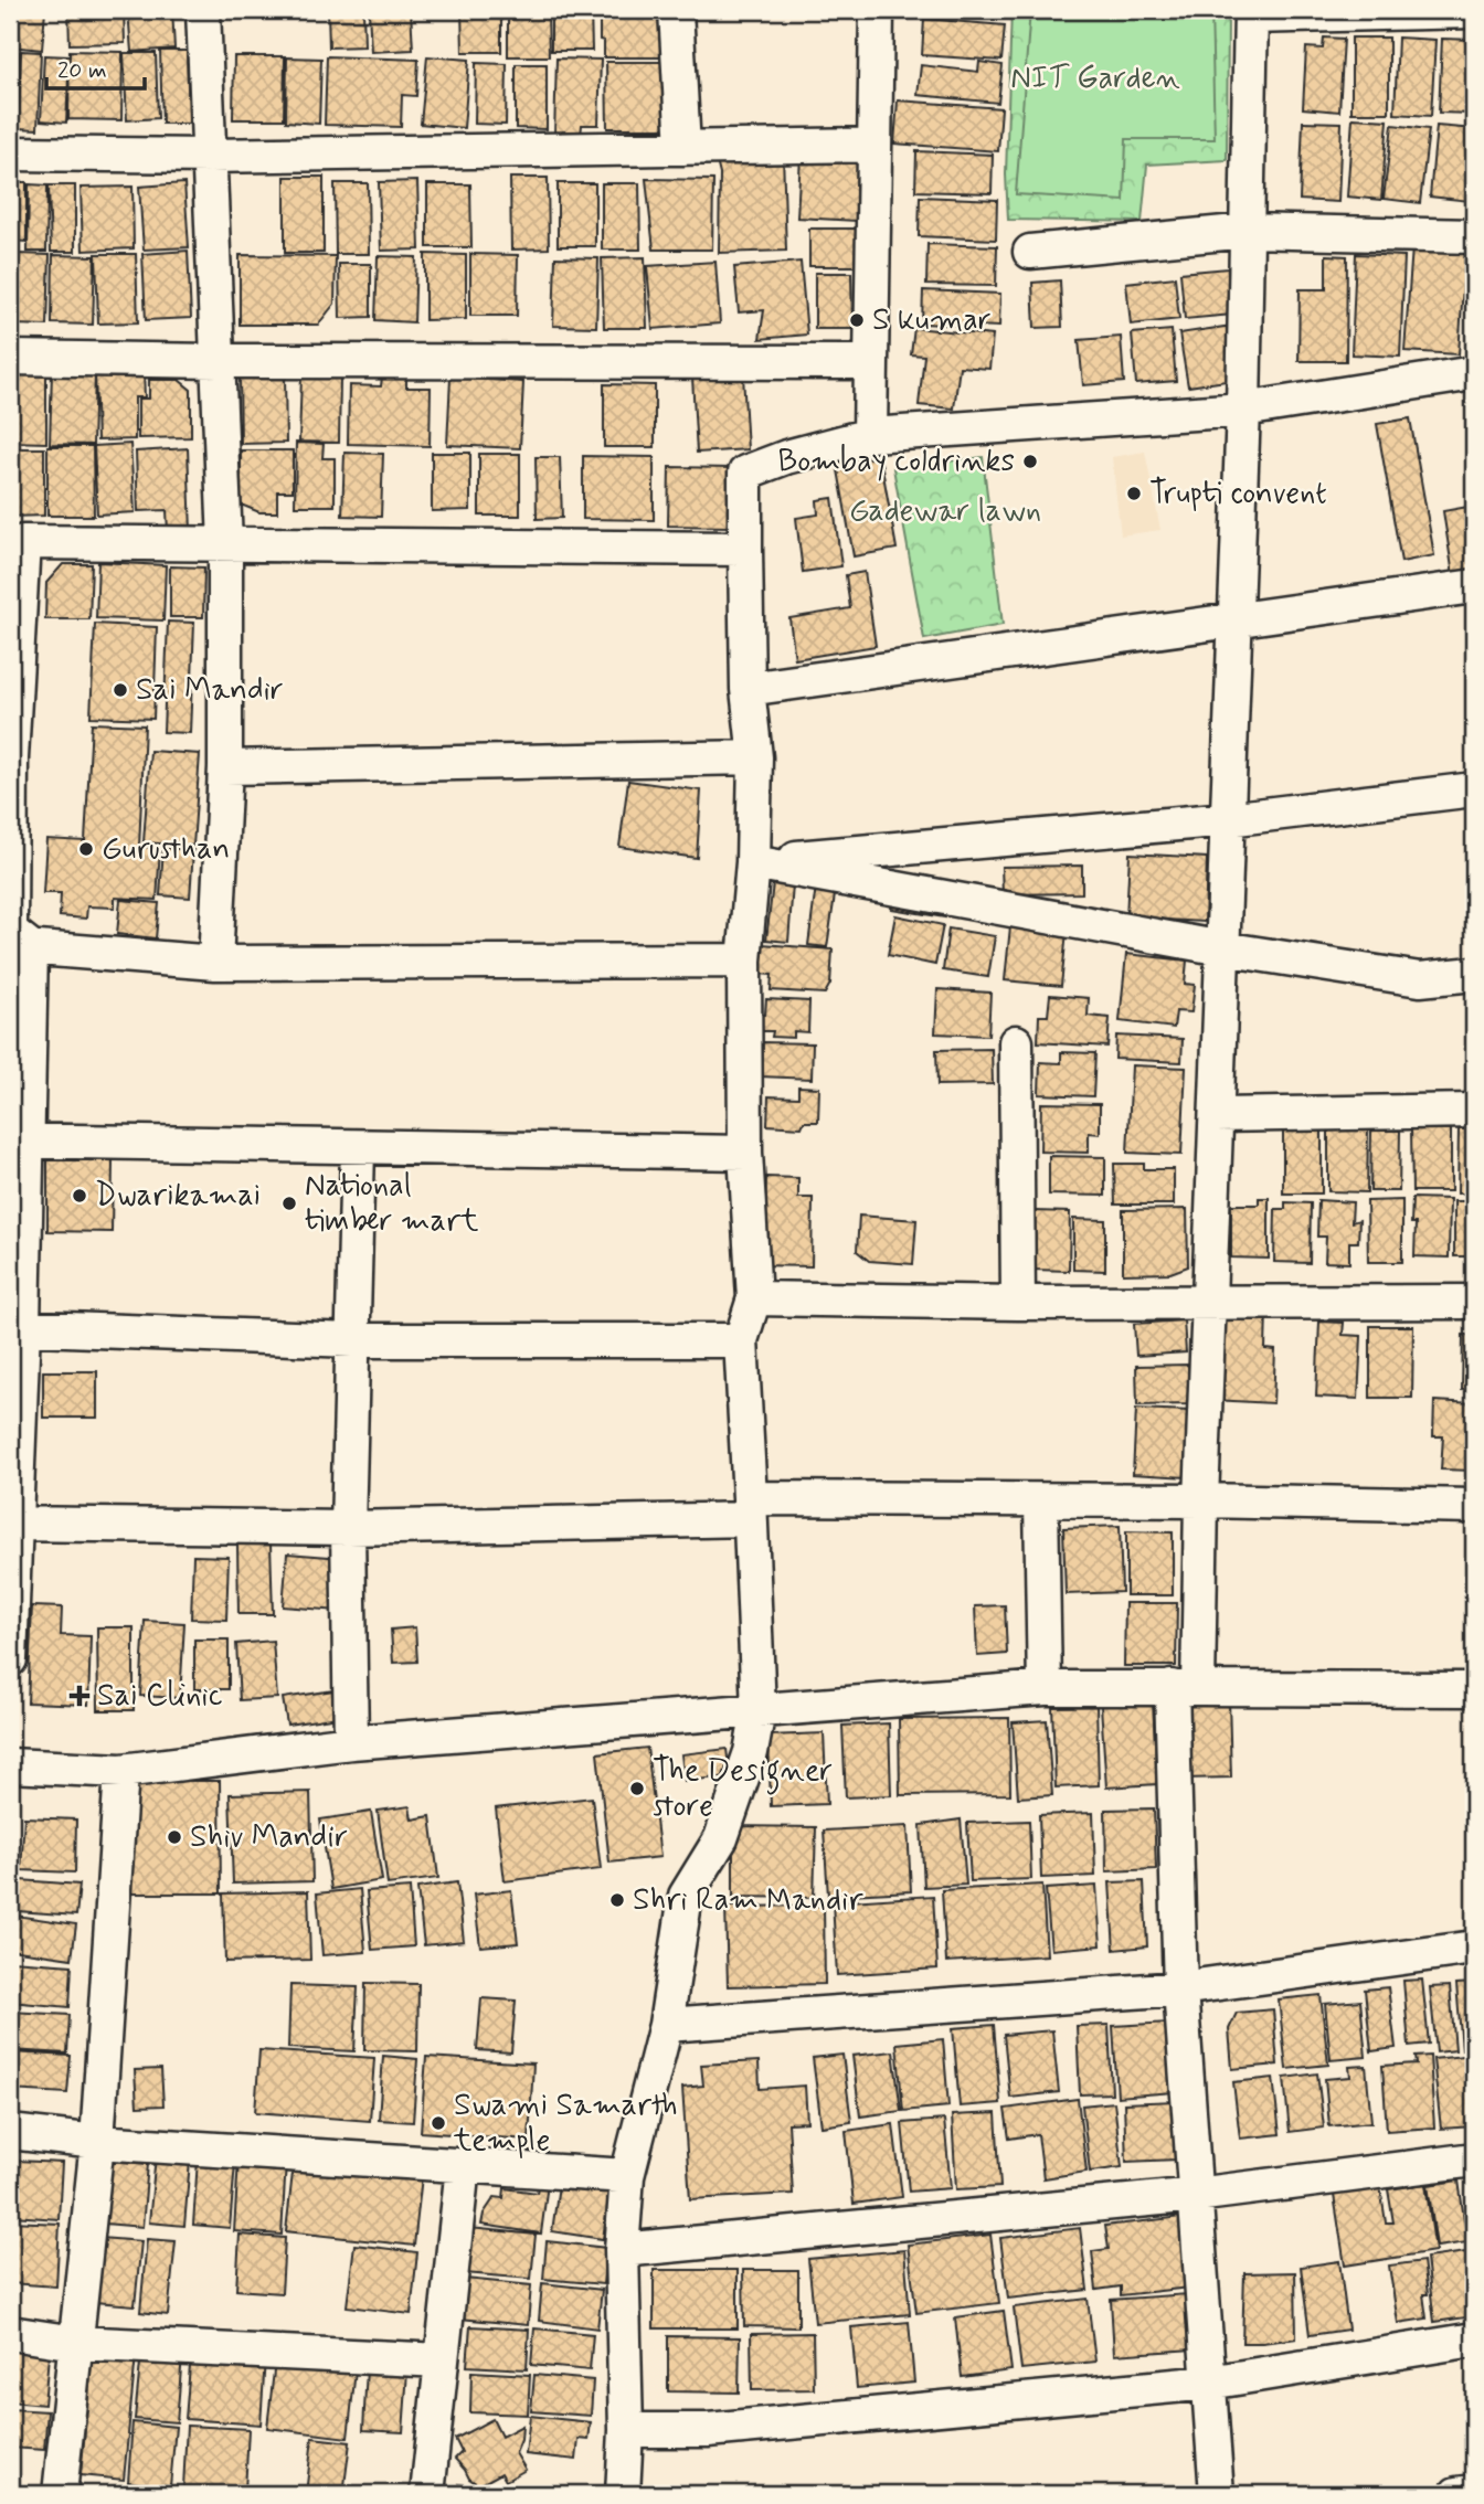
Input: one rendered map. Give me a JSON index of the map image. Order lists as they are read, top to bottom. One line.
{"parks":["NIT Garden","Gadewar lawn"],"places":{"other":["S kumar","Bombay coldrinks","Trupti convent","Sai Mandir","Gurusthan","Dwarikamai","National timber mart","The Designer store","Shiv Mandir","Shri Ram Mandir","Swami Samarth temple"],"health":["Sai Clinic"]},"scale_bar":"20 m"}
